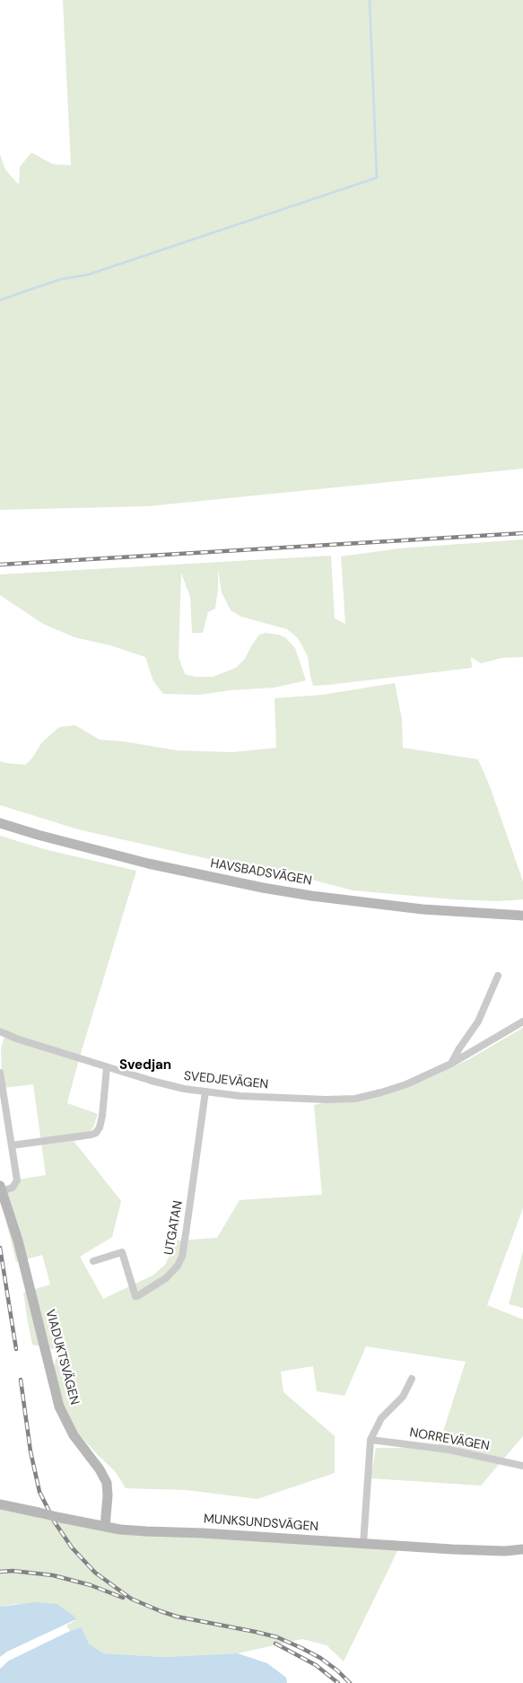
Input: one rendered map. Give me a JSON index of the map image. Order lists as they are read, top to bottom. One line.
{"streets":{"street":["HAVSBADSVÄGEN","SVEDJEVÄGEN","UTGATAN","VIADUKTSVÄGEN","NORREVÄGEN","MUNKSUNDSVÄGEN"]},"crossings":[["SVEDJEVÄGEN","UTGATAN"],["VIADUKTSVÄGEN","MUNKSUNDSVÄGEN"]],"districts":["Svedjan"]}
